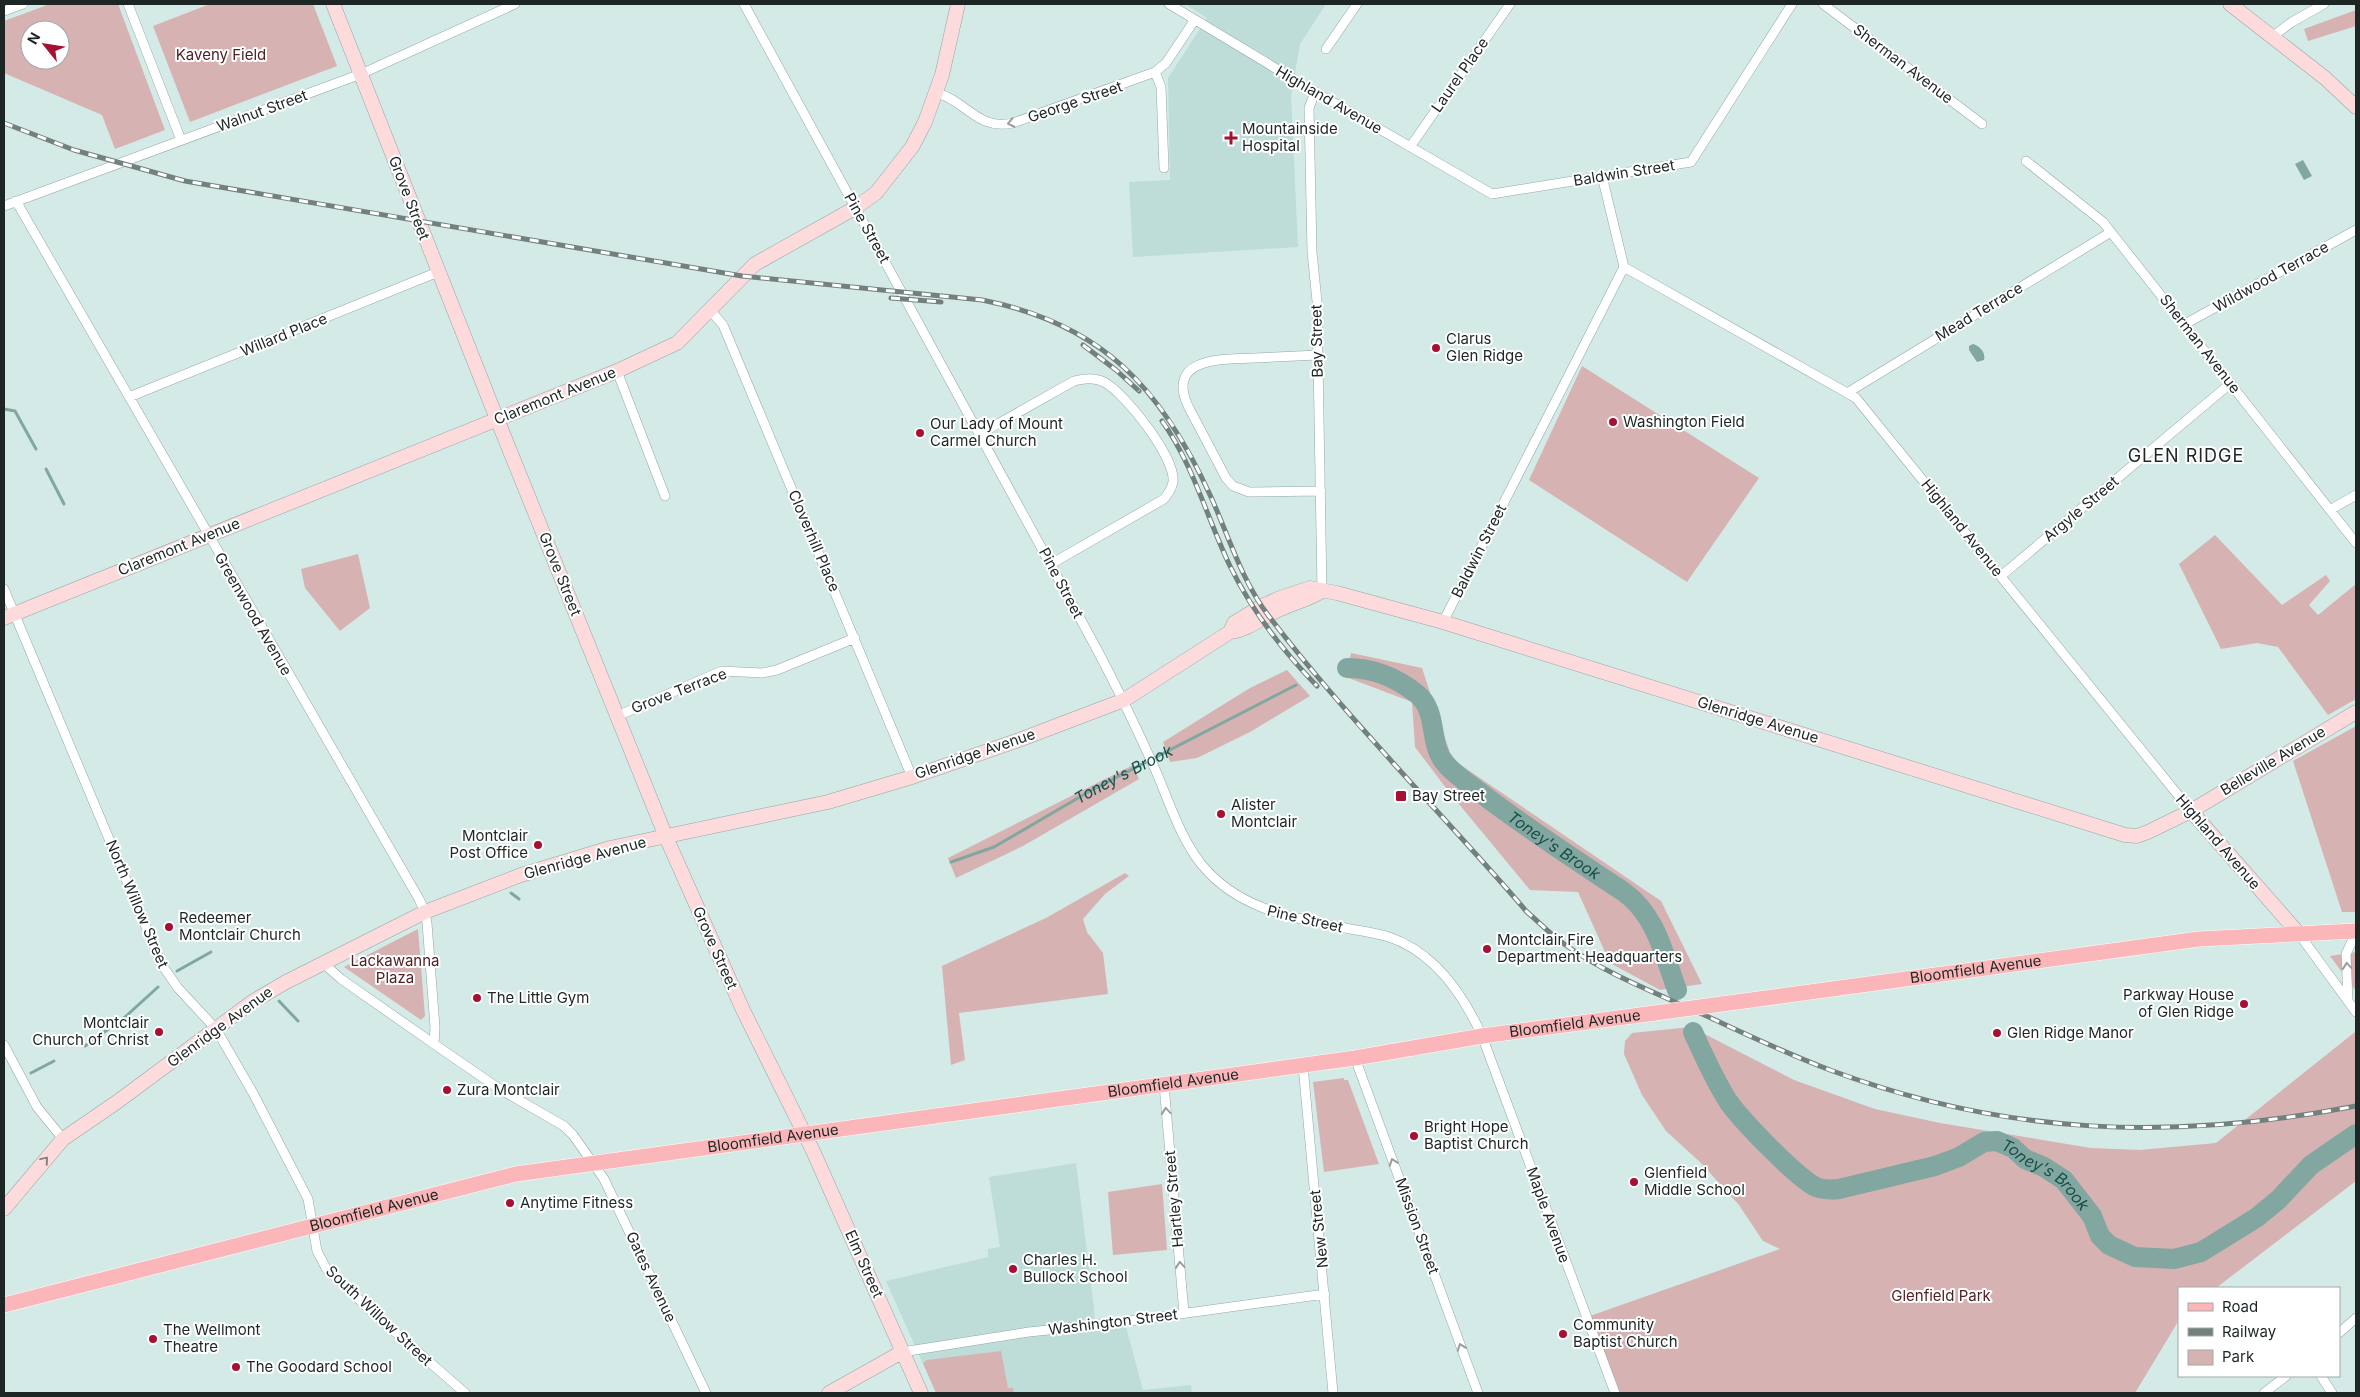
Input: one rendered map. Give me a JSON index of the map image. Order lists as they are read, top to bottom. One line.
{"streets":{"main road":["Bloomfield Avenue"],"street":["Sherman Avenue","Laurel Place","Highland Avenue","George Street","Walnut Street","Baldwin Street","Grove Street","Pine Street","Wildwood Terrace","Mead Terrace","Willard Place","Bay Street","Claremont Avenue","Argyle Street","Cloverhill Place","Greenwood Avenue","Grove Terrace","Glenridge Avenue","Belleville Avenue","North Willow Street","Hartley Street","Maple Avenue","Mission Street","New Street","Elm Street","Gates Avenue","South Willow Street","Washington Street"]},"crossings":[["Sherman Avenue","Wildwood Terrace"],["Sherman Avenue","Mead Terrace"],["Sherman Avenue","Argyle Street"],["Laurel Place","Highland Avenue"],["Highland Avenue","George Street"],["Highland Avenue","Baldwin Street"],["Highland Avenue","Mead Terrace"],["Highland Avenue","Bay Street"],["Highland Avenue","Argyle Street"],["Highland Avenue","Glenridge Avenue"],["Highland Avenue","Belleville Avenue"],["Highland Avenue","Bloomfield Avenue"],["George Street","Claremont Avenue"],["Walnut Street","Grove Street"],["Walnut Street","Greenwood Avenue"],["Baldwin Street","Glenridge Avenue"],["Grove Street","Willard Place"],["Grove Street","Claremont Avenue"],["Grove Street","Grove Terrace"],["Grove Street","Glenridge Avenue"],["Grove Street","Bloomfield Avenue"],["Grove Street","Elm Street"],["Pine Street","Claremont Avenue"],["Pine Street","Glenridge Avenue"],["Pine Street","Bloomfield Avenue"],["Pine Street","Maple Avenue"],["Willard Place","Greenwood Avenue"],["Bay Street","Glenridge Avenue"],["Claremont Avenue","Cloverhill Place"],["Claremont Avenue","Greenwood Avenue"],["Claremont Avenue","North Willow Street"],["Cloverhill Place","Grove Terrace"],["Cloverhill Place","Glenridge Avenue"],["Greenwood Avenue","Glenridge Avenue"],["Glenridge Avenue","Belleville Avenue"],["Glenridge Avenue","North Willow Street"],["North Willow Street","Bloomfield Avenue"],["North Willow Street","South Willow Street"],["Bloomfield Avenue","Hartley Street"],["Bloomfield Avenue","Maple Avenue"],["Bloomfield Avenue","Mission Street"],["Bloomfield Avenue","New Street"],["Bloomfield Avenue","Elm Street"],["Bloomfield Avenue","Gates Avenue"],["Bloomfield Avenue","South Willow Street"],["Hartley Street","Washington Street"],["New Street","Washington Street"],["Elm Street","Washington Street"]],"one_way":["George Street","Hartley Street","Mission Street"],"districts":["GLEN RIDGE"],"water":["Toney's Brook"],"parks":["Kaveny Field","Lackawanna Plaza","Glenfield Park"],"places":{"health":["Mountainside Hospital"],"other":["Clarus Glen Ridge","Washington Field","Our Lady of Mount Carmel Church","Alister Montclair","Montclair Post Office","Redeemer Montclair Church","Montclair Fire Department Headquarters","The Little Gym","Parkway House of Glen Ridge","Montclair Church of Christ","Glen Ridge Manor","Zura Montclair","Bright Hope Baptist Church","Glenfield Middle School","Anytime Fitness","Charles H. Bullock School","Community Baptist Church","The Wellmont Theatre","The Goodard School"],"transit":["Bay Street"]},"legend":["Road","Railway","Park"],"north":"top left"}
